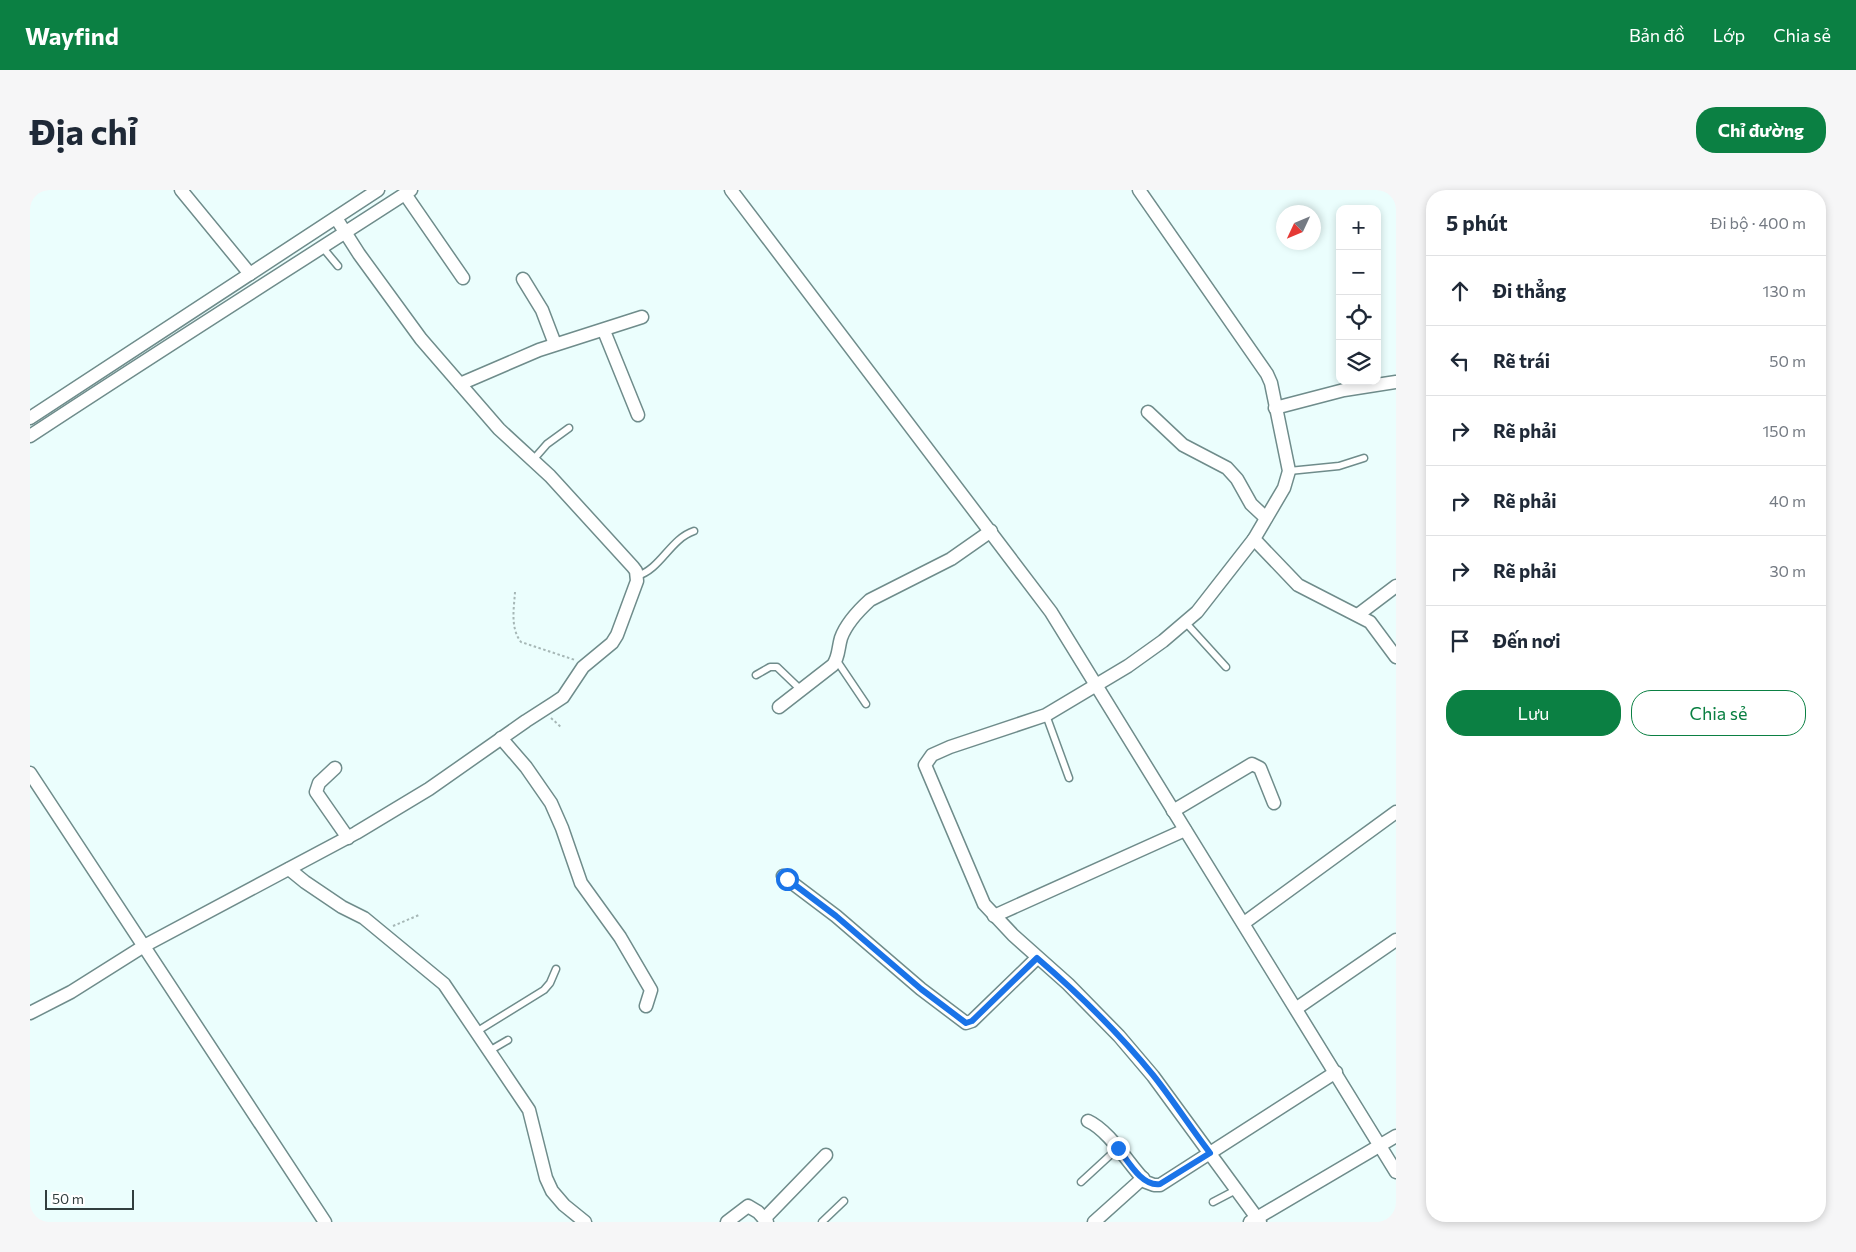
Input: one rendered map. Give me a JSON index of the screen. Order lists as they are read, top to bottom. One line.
{"scale_bar":"50 m","north":"bottom left","page":{"header":"Wayfind","nav":["Bản đồ","Lớp","Chia sẻ"],"buttons":["Chỉ đường",["Lưu","Chia sẻ"]],"title":"Địa chỉ","heading":["5 phút","Đi bộ · 400 m"],"map_buttons":["+","−"],"list":[["Đi thẳng","130 m"],["Rẽ trái","50 m"],["Rẽ phải","150 m"],["Rẽ phải","40 m"],["Rẽ phải","30 m"],"Đến nơi"],"scale":"50 m"}}
